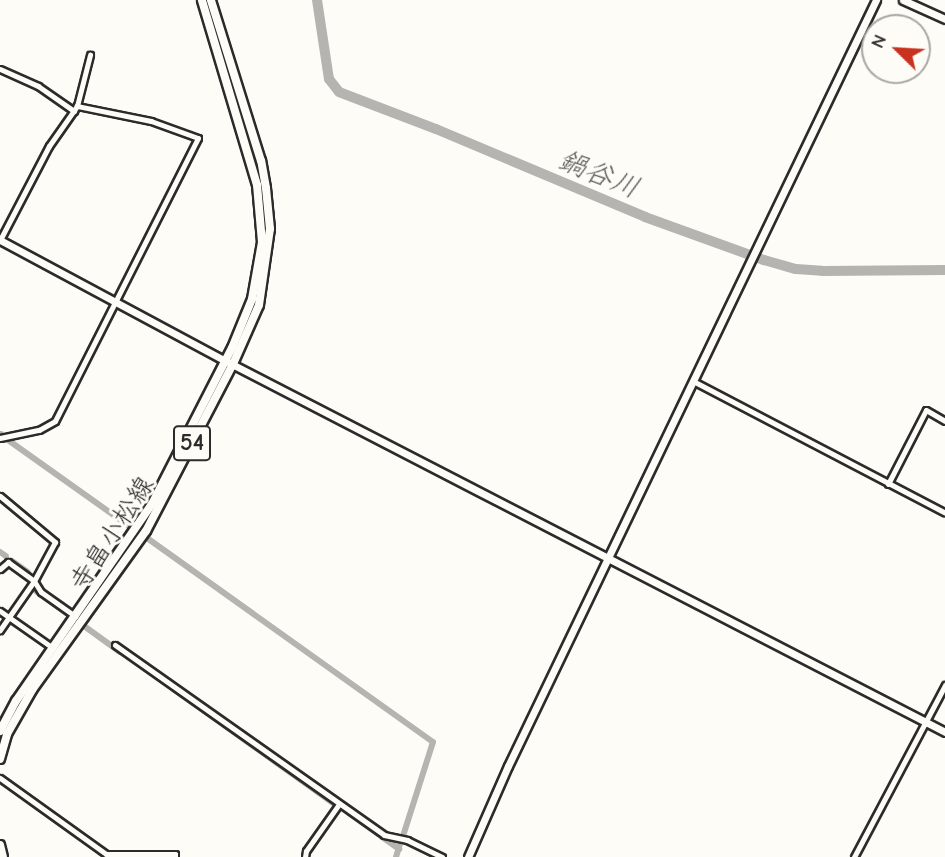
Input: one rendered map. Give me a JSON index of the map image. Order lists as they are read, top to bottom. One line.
{"streets":{"main road":["54","寺畠小松線"]},"water":["鍋谷川"],"north":"top left"}
